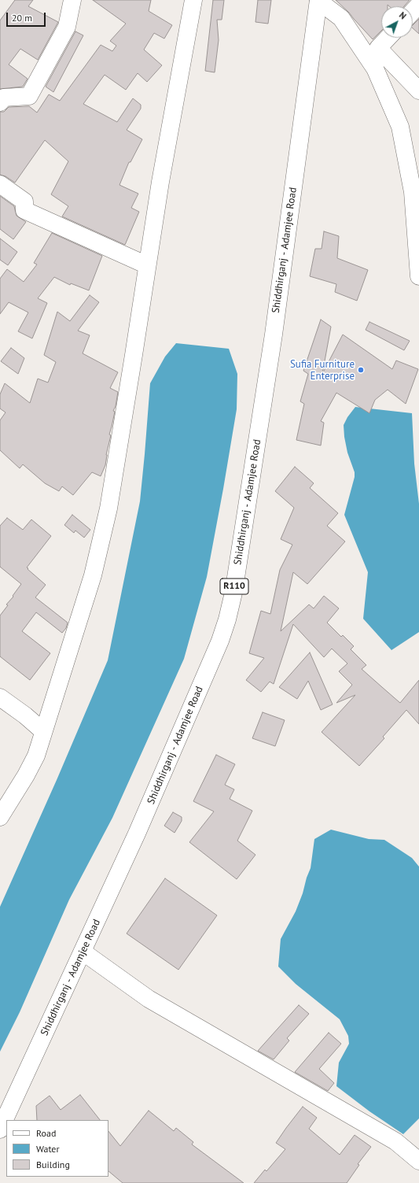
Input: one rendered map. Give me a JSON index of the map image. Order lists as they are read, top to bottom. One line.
{"streets":{"street":["Shiddhirganj - Adamjee Road","R110"]},"places":["Sufia Furniture Enterprise"],"legend":["Road","Water","Building"],"scale_bar":"20 m","north":"top right"}
